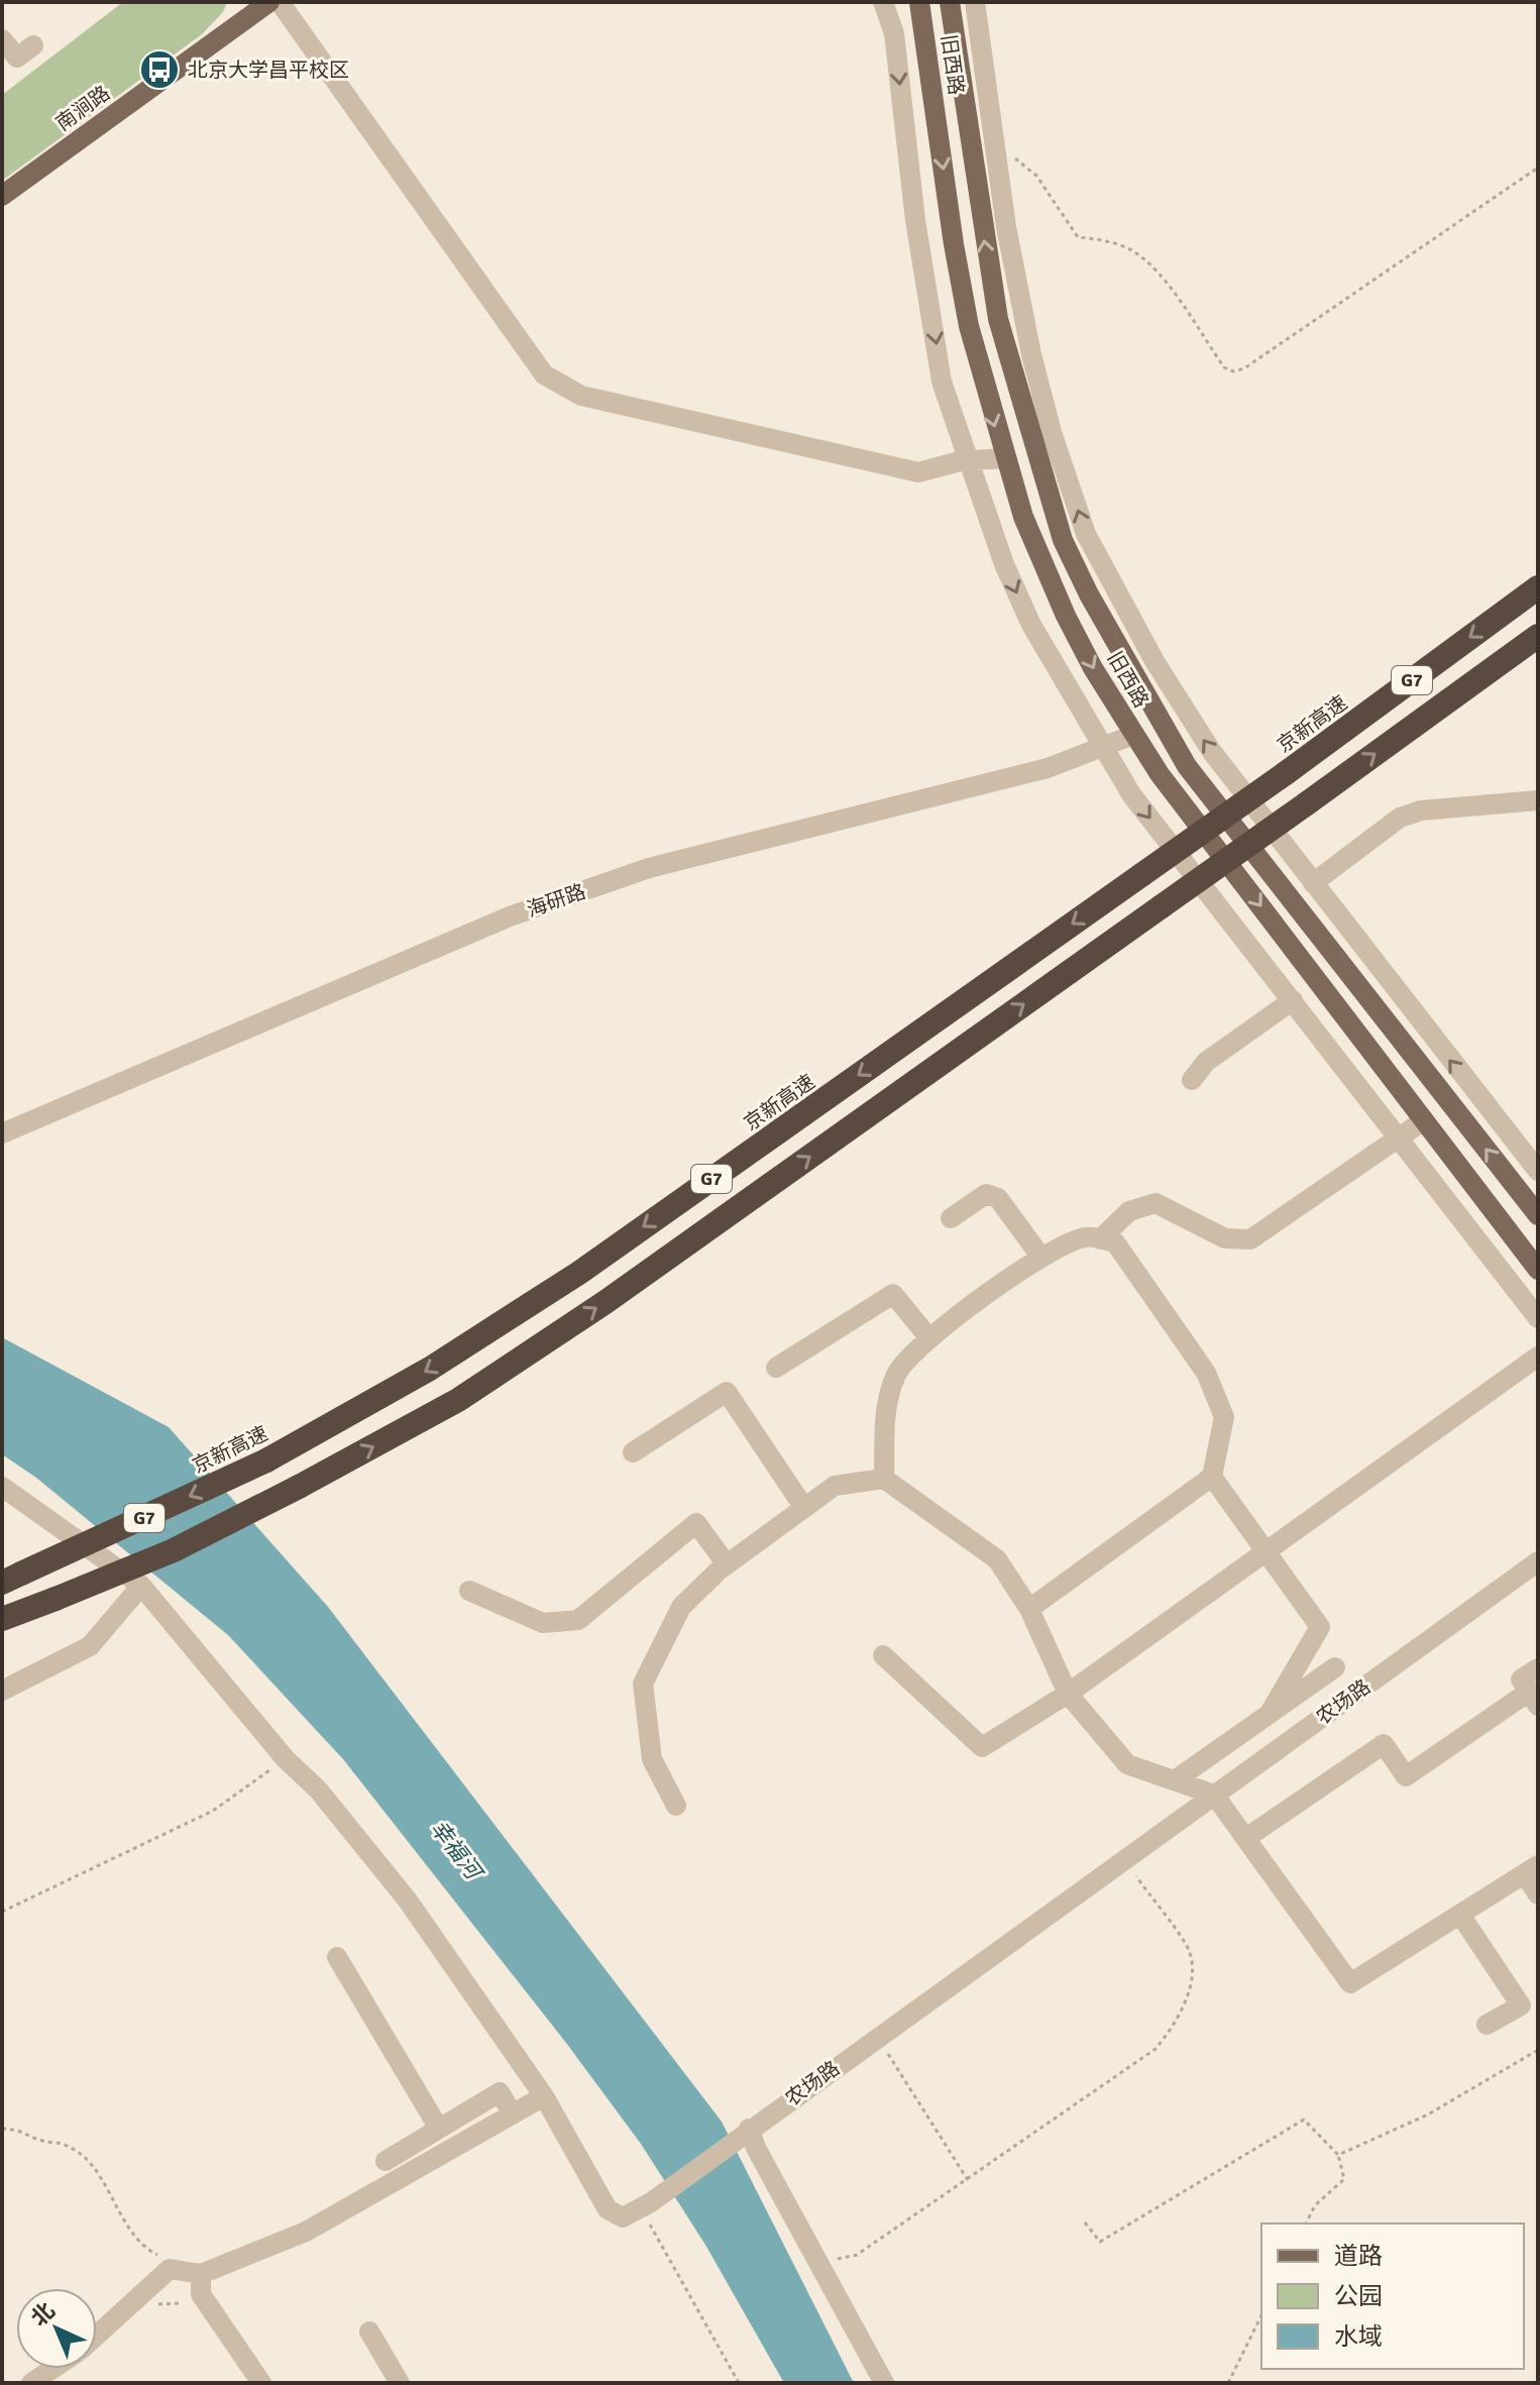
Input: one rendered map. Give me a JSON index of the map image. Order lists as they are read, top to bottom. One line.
{"streets":{"highway":["G7","京新高速"],"main road":["旧西路","南涧路"],"street":["海研路","农场路"]},"crossings":[["旧西路","海研路"]],"water":["幸福河"],"places":{"bus stop":["北京大学昌平校区"]},"legend":["道路","公园","水域"],"north":"top left"}
